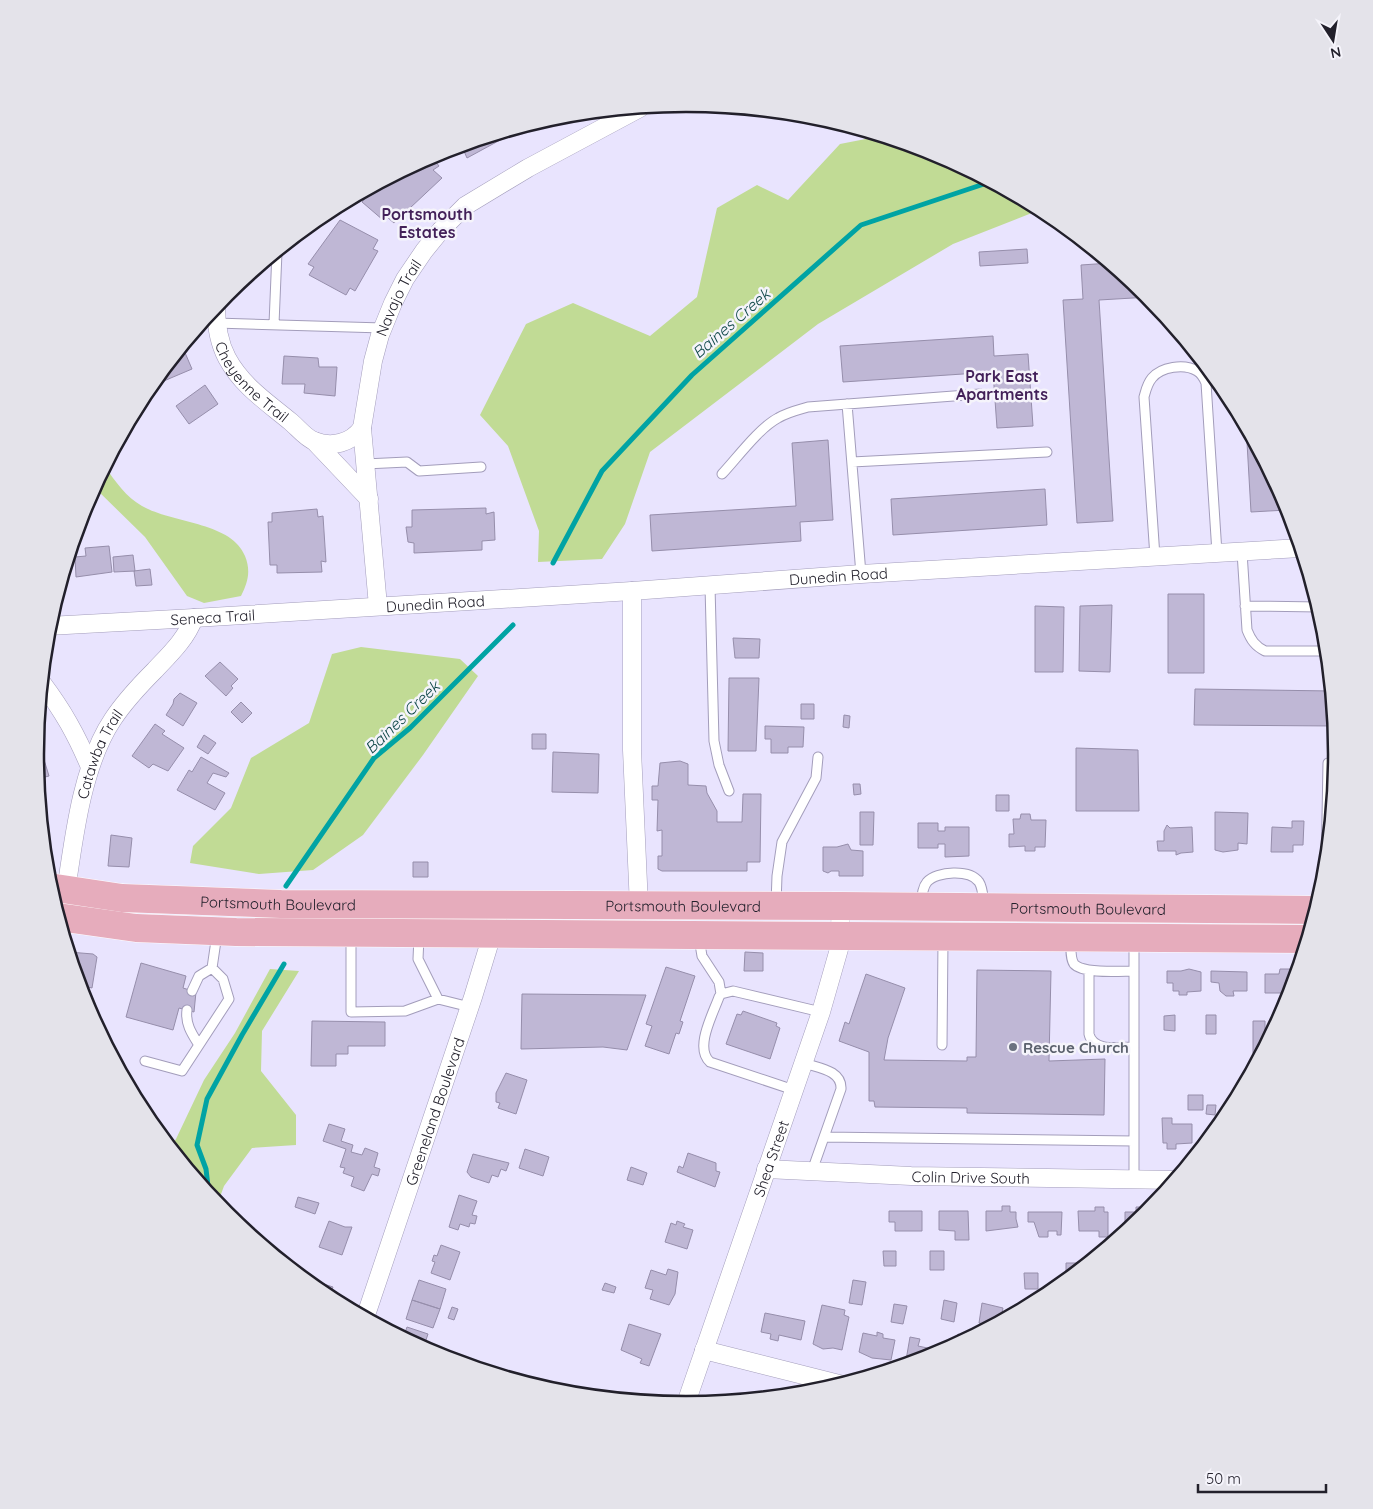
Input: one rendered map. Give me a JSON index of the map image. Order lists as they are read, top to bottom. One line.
{"streets":{"main road":["Portsmouth Boulevard"],"street":["Navajo Trail","Cheyenne Trail","Dunedin Road","Seneca Trail","Catawba Trail","Greeneland Boulevard","Shea Street","Colin Drive South"]},"crossings":[["Navajo Trail","Cheyenne Trail"],["Navajo Trail","Dunedin Road"],["Navajo Trail","Seneca Trail"],["Dunedin Road","Seneca Trail"],["Seneca Trail","Catawba Trail"],["Catawba Trail","Portsmouth Boulevard"],["Portsmouth Boulevard","Greeneland Boulevard"],["Portsmouth Boulevard","Shea Street"],["Shea Street","Colin Drive South"]],"districts":["Portsmouth Estates","Park East Apartments"],"water":["Baines Creek"],"places":["Rescue Church"],"scale_bar":"50 m","north":"bottom"}
